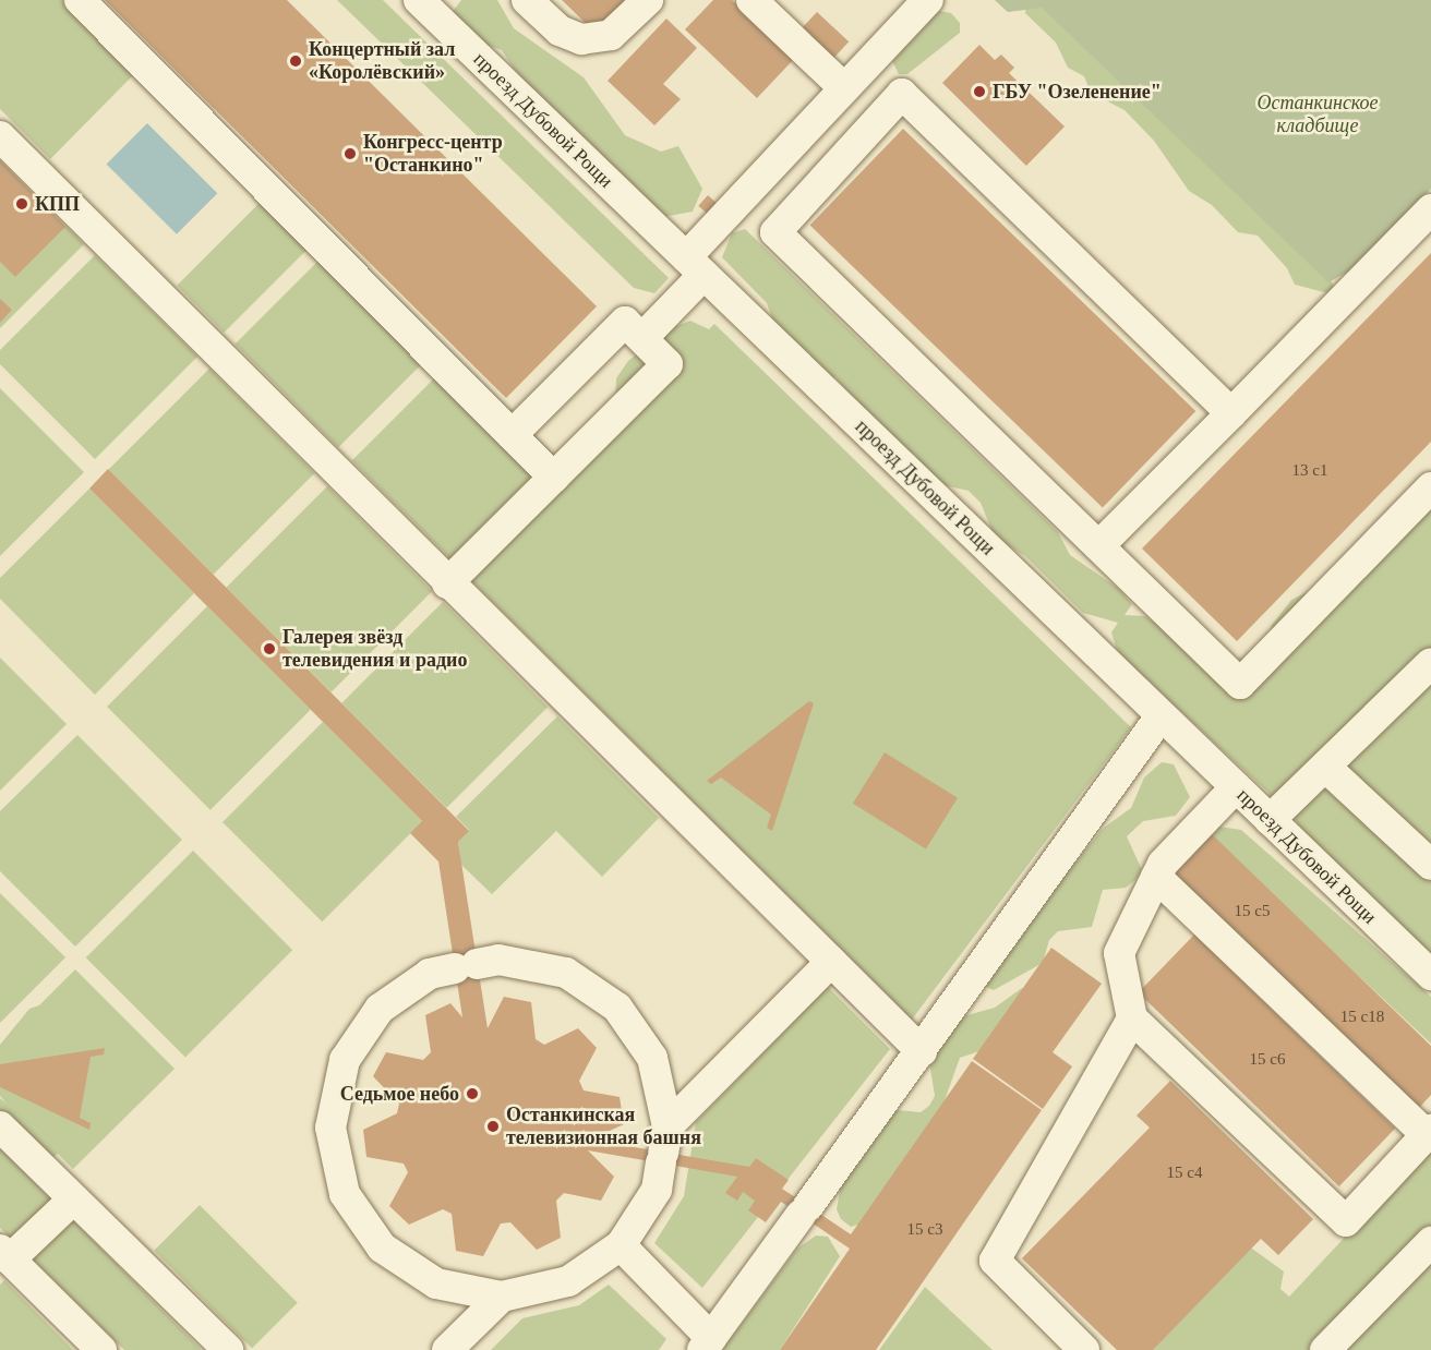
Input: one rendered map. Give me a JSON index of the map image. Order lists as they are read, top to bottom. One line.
{"streets":{"street":["проезд Дубовой Рощи"]},"parks":["Останкинское кладбище"],"places":["Концертный зал «Королёвский»","ГБУ \"Озеленение\"","Конгресс-центр \"Останкино\"","КПП","Галерея звёзд телевидения и радио","Седьмое небо","Останкинская телевизионная башня"],"house_numbers":["13 с1","15 с5","15 с18","15 с6","15 с4","15 с3"]}
